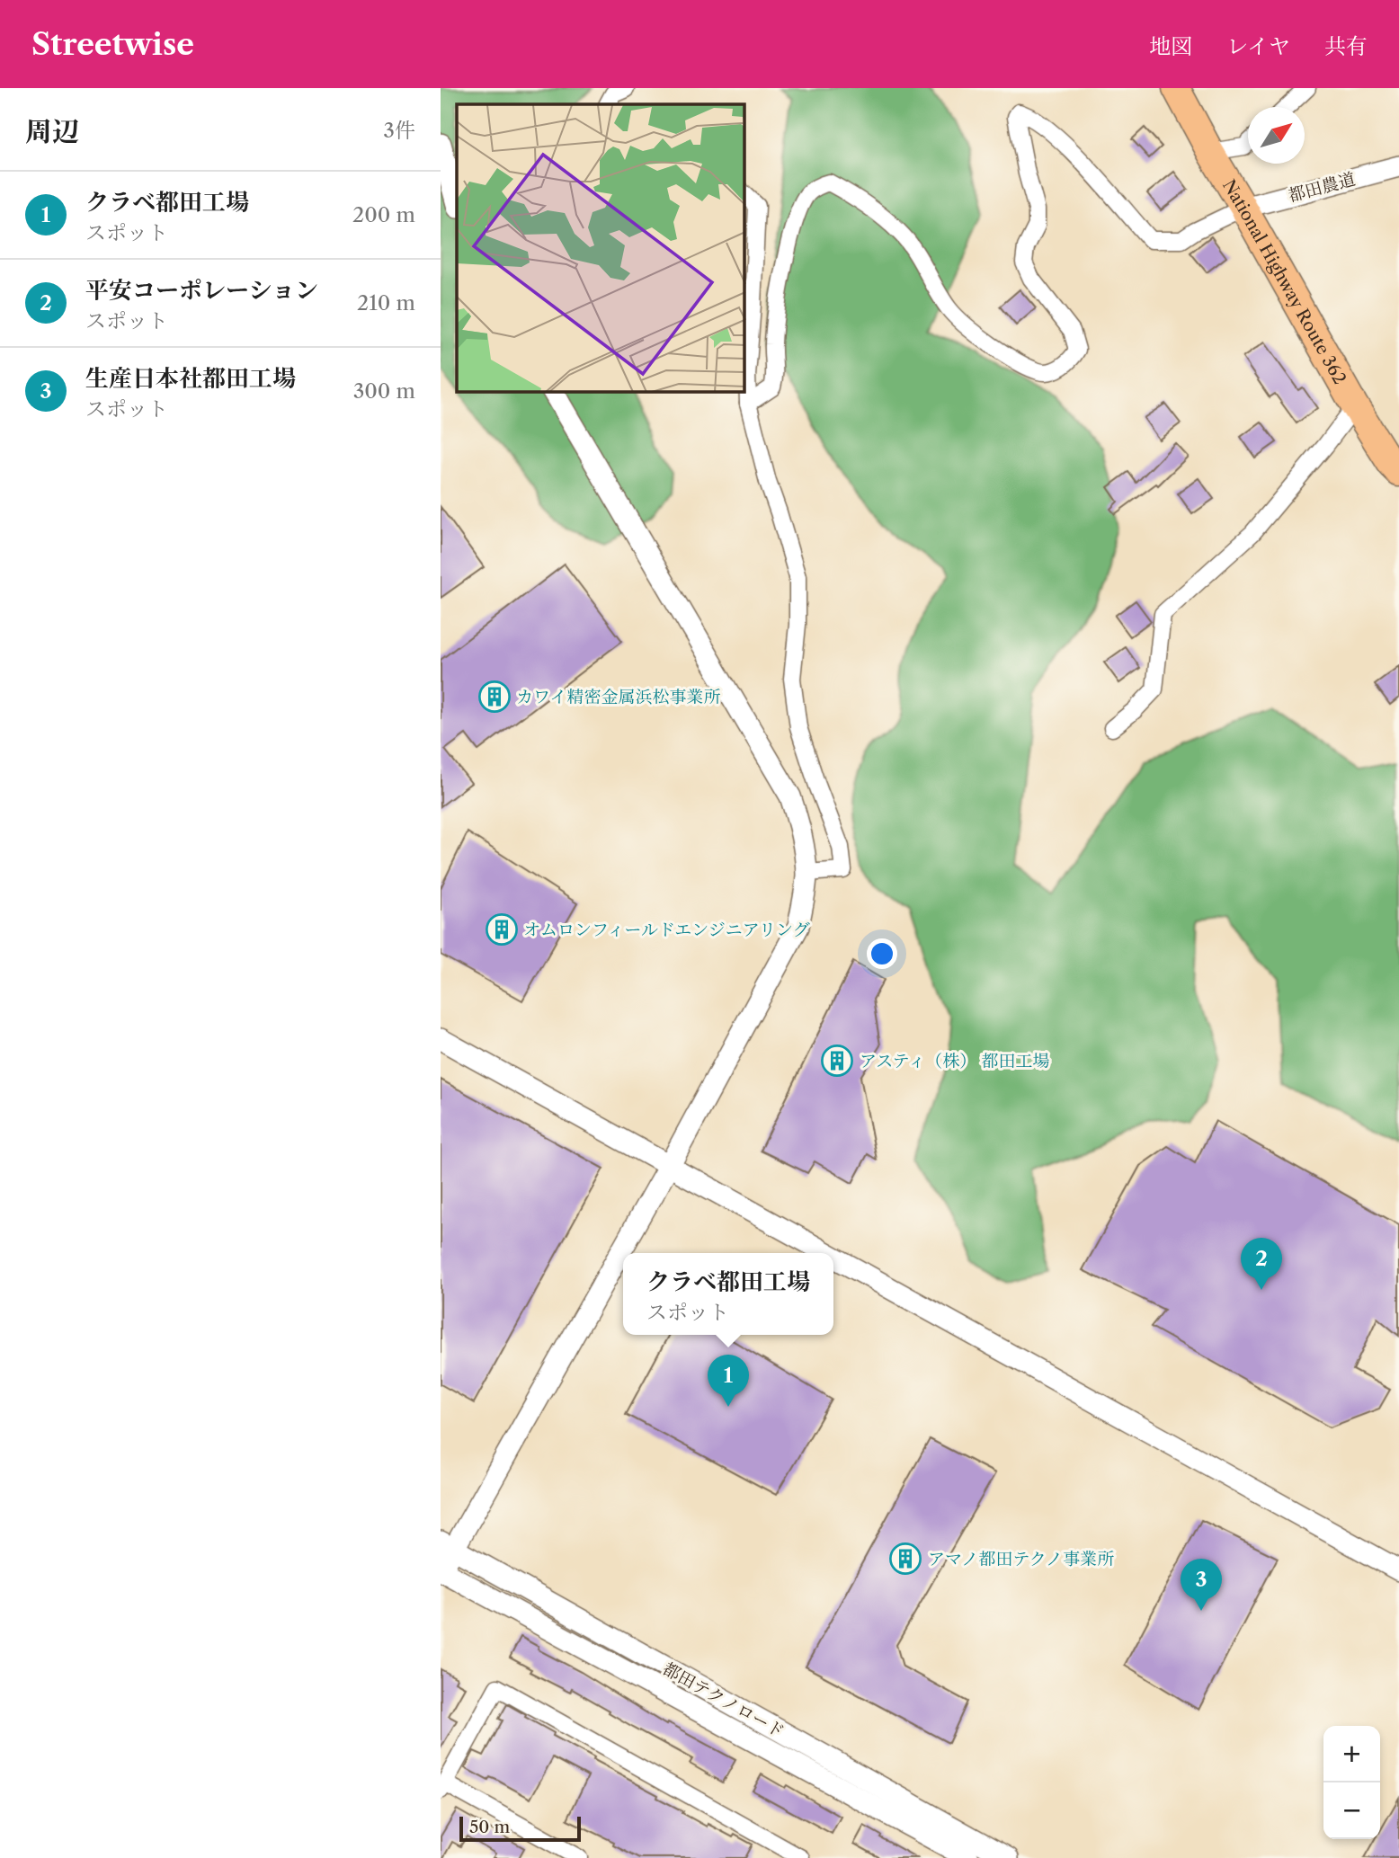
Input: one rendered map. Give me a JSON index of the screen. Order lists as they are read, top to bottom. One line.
{"streets":{"highway":["National Highway Route 362"],"street":["都田農道","都田テクノロード"]},"crossings":[["都田農道","National Highway Route 362"]],"places":{"building":["カワイ精密金属浜松事業所","オムロンフィールドエンジニアリング","アスティ（株） 都田工場","アマノ都田テクノ事業所"]},"scale_bar":"50 m","north":"top right","page":{"header":"Streetwise","nav":["地図","レイヤ","共有"],"heading":["周辺","3件"],"list":[{"mark":"1","name":"クラベ都田工場","note":"スポット","value":"200 m"},{"mark":"2","name":"平安コーポレーション","note":"スポット","value":"210 m"},{"mark":"3","name":"生産日本社都田工場","note":"スポット","value":"300 m"}],"pins":["2","1","3"],"popup":["クラベ都田工場","スポット"],"map_buttons":["+","−"],"scale":"50 m"}}
